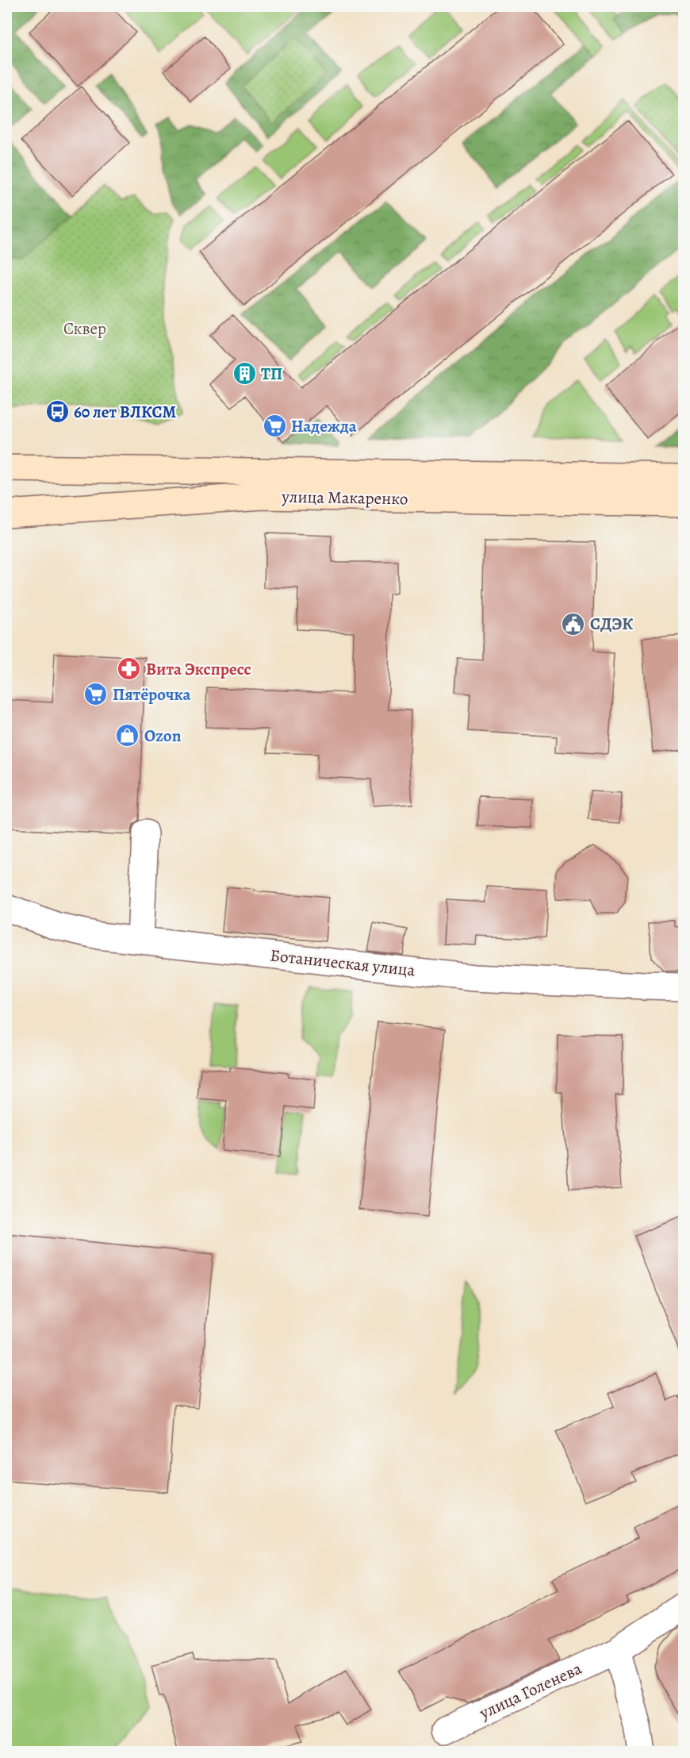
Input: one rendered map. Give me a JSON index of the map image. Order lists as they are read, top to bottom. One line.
{"streets":{"street":["улица Макаренко","Ботаническая улица","улица Голенева"]},"parks":["Сквер"],"places":{"building":["ТП"],"bus stop":["60 лет ВЛКСМ"],"supermarket":["Надежда","Пятёрочка"],"public building":["СДЭК"],"pharmacy":["Вита Экспресс"],"shop":["Ozon"]}}
